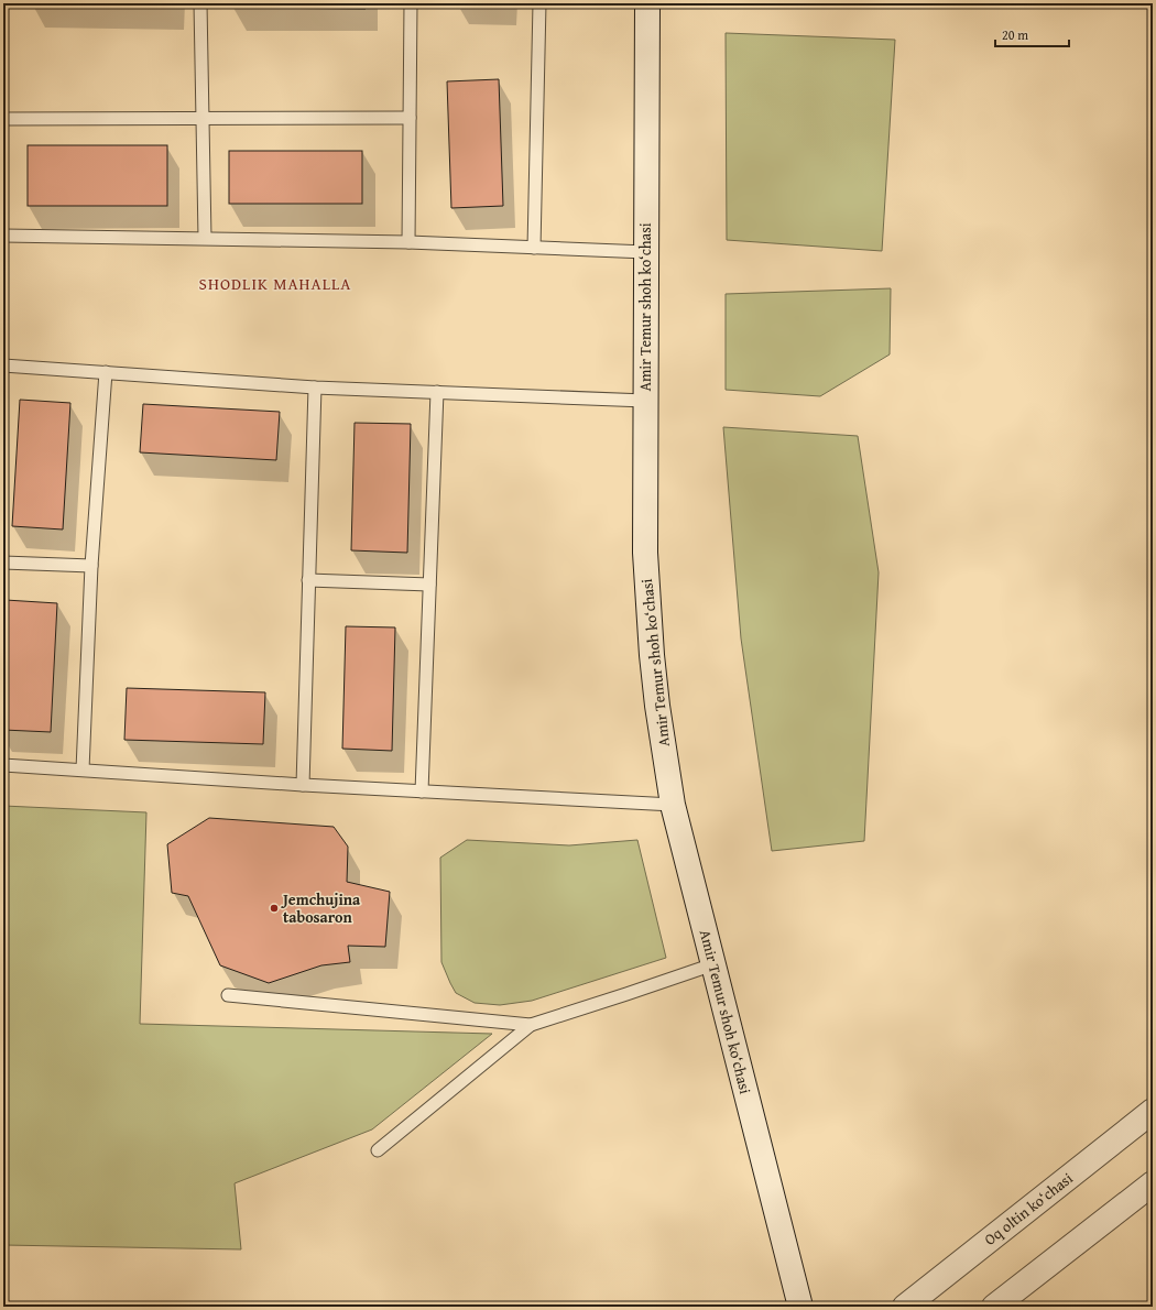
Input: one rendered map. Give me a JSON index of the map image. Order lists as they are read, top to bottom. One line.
{"streets":{"main road":["Amir Temur shoh ko‘chasi","Oq oltin ko‘chasi"]},"districts":["SHODLIK MAHALLA"],"places":["Jemchujina tabosaron"],"scale_bar":"20 m"}
